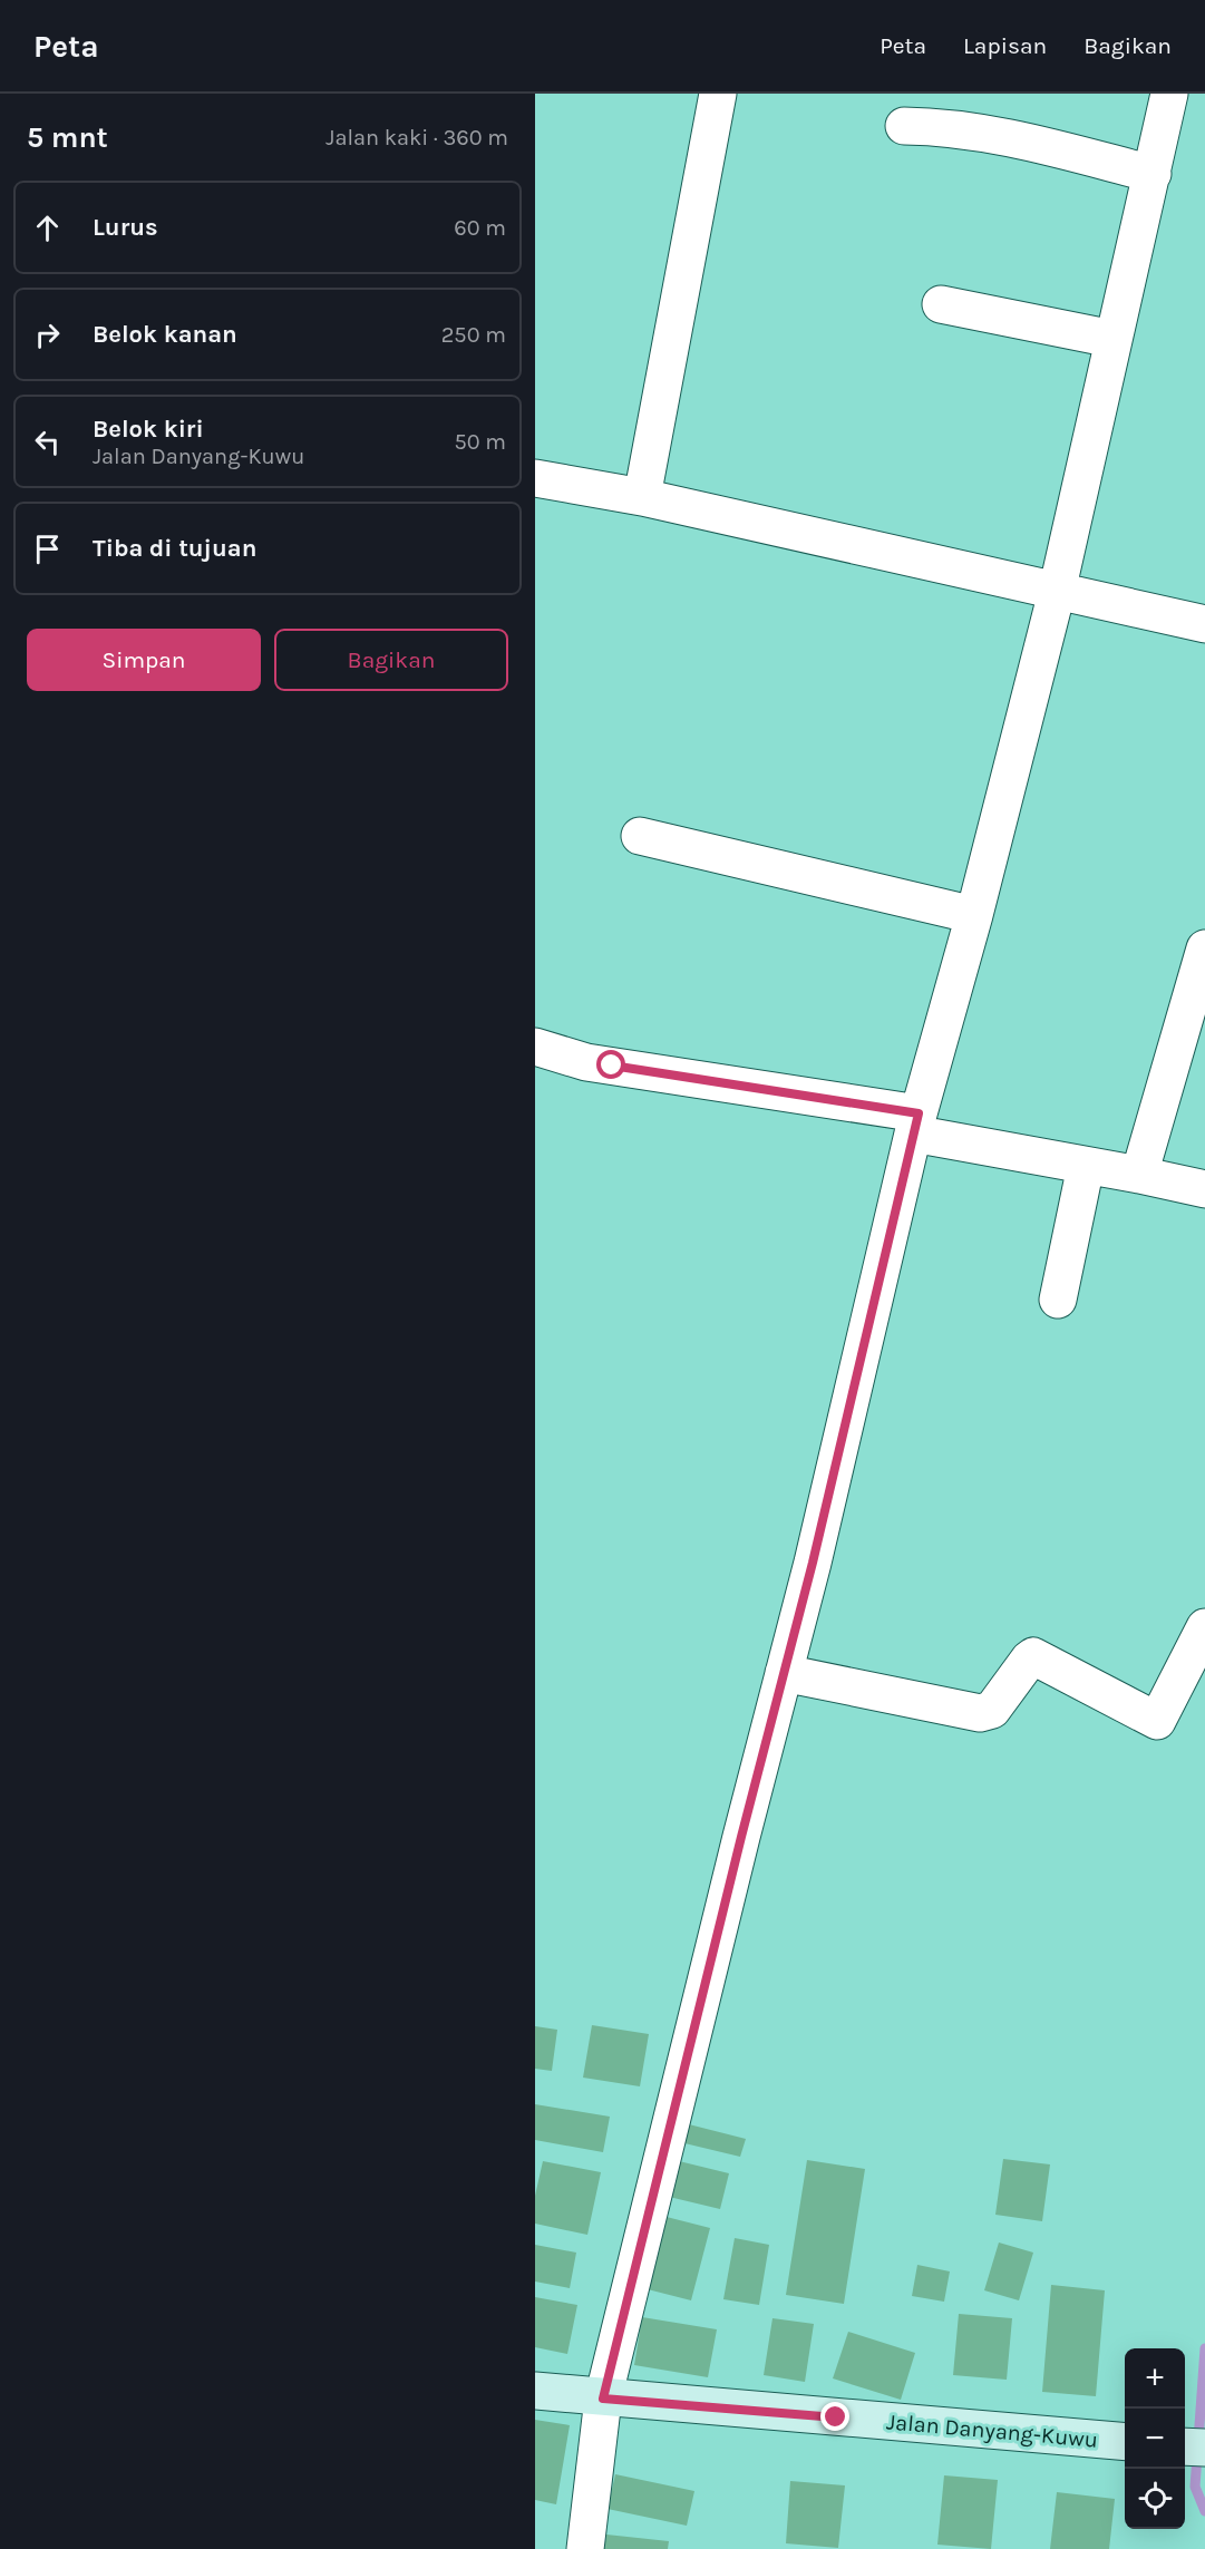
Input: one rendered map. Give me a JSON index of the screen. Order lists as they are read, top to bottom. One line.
{"streets":{"main road":["Jalan Danyang-Kuwu"]},"page":{"header":"Peta","nav":["Peta","Lapisan","Bagikan"],"heading":["5 mnt","Jalan kaki · 360 m"],"list":[["Lurus","60 m"],["Belok kanan","250 m"],["Belok kiri","Jalan Danyang-Kuwu","50 m"],"Tiba di tujuan"],"buttons":["Simpan","Bagikan"],"map_buttons":["+","−"]}}
